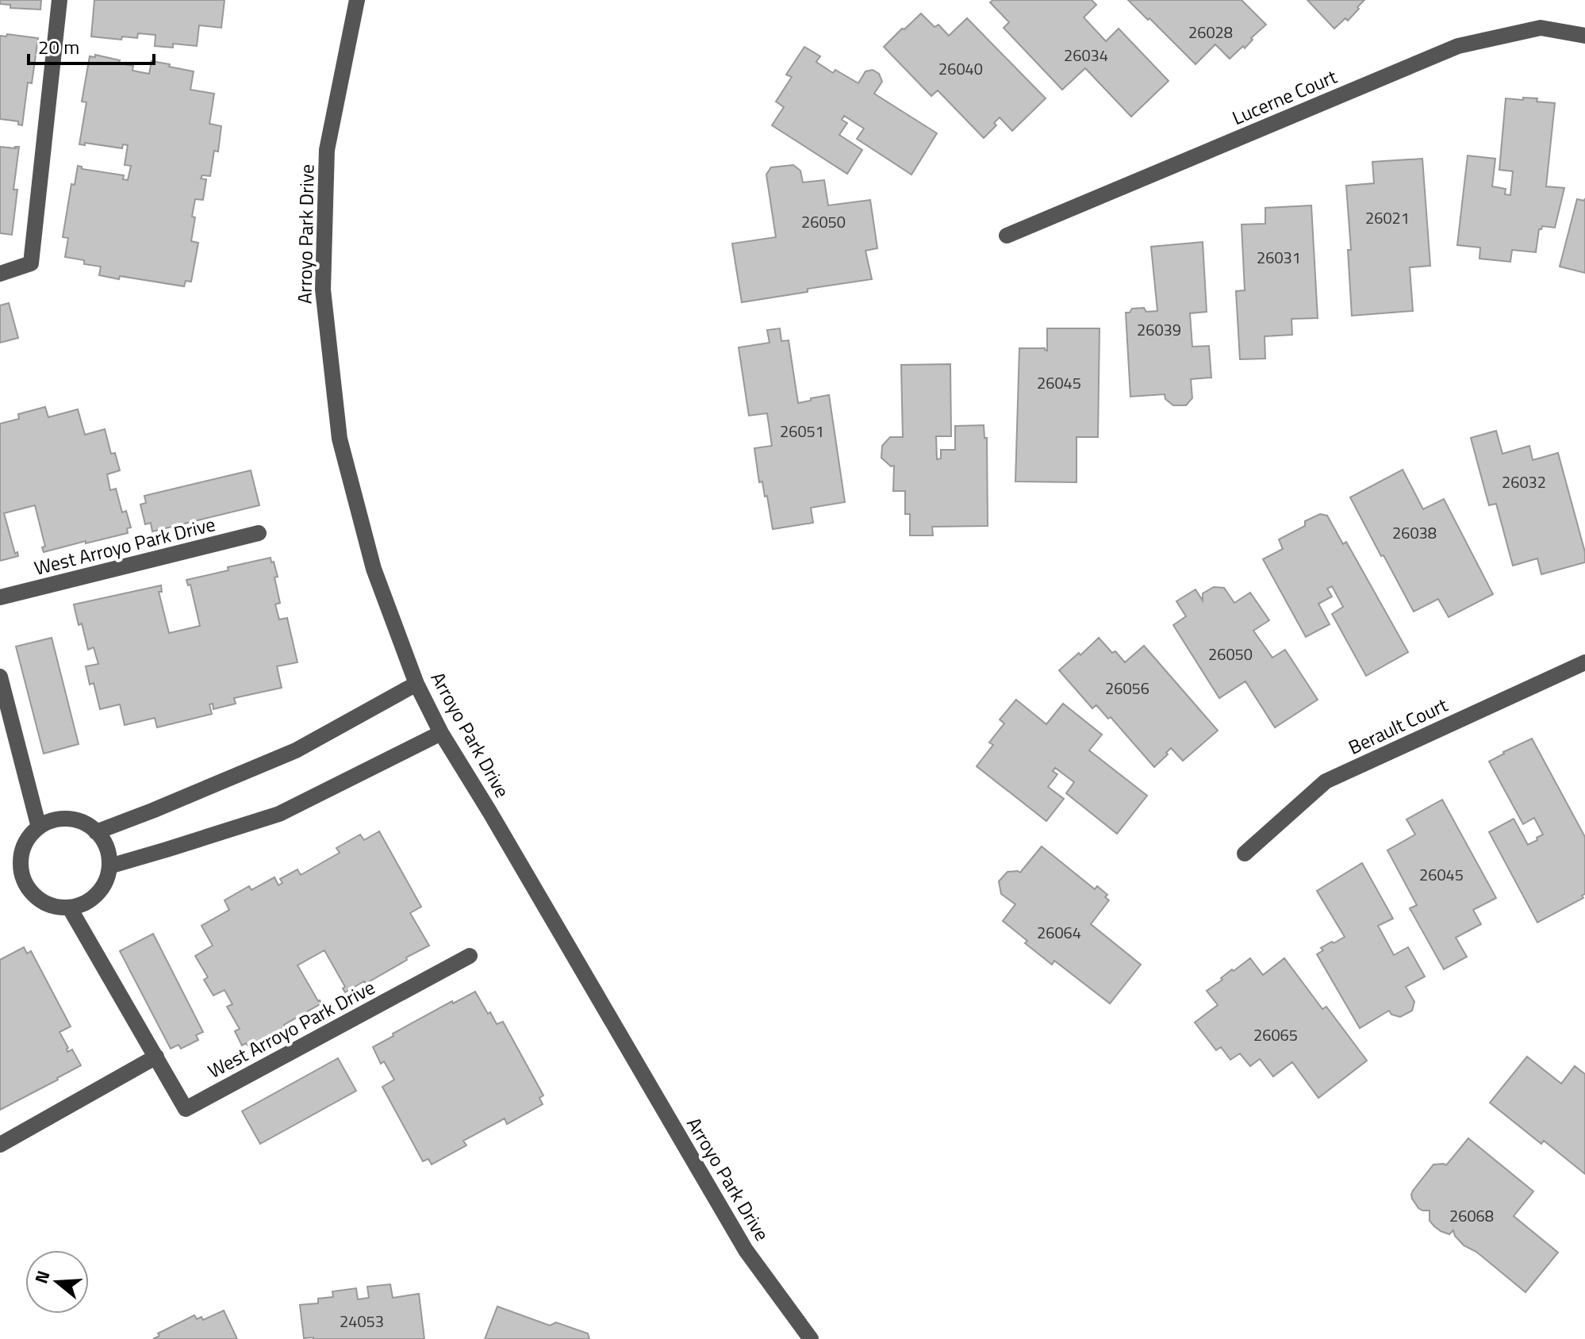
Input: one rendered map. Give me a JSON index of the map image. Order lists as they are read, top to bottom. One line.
{"streets":{"street":["Lucerne Court","Arroyo Park Drive","West Arroyo Park Drive","Berault Court"]},"house_numbers":["26028","26034","26040","26021","26050","26031","26039","26045","26051","26032","26038","26050","26056","26045","26064","26065","26068","24053"],"scale_bar":"20 m","north":"left"}
